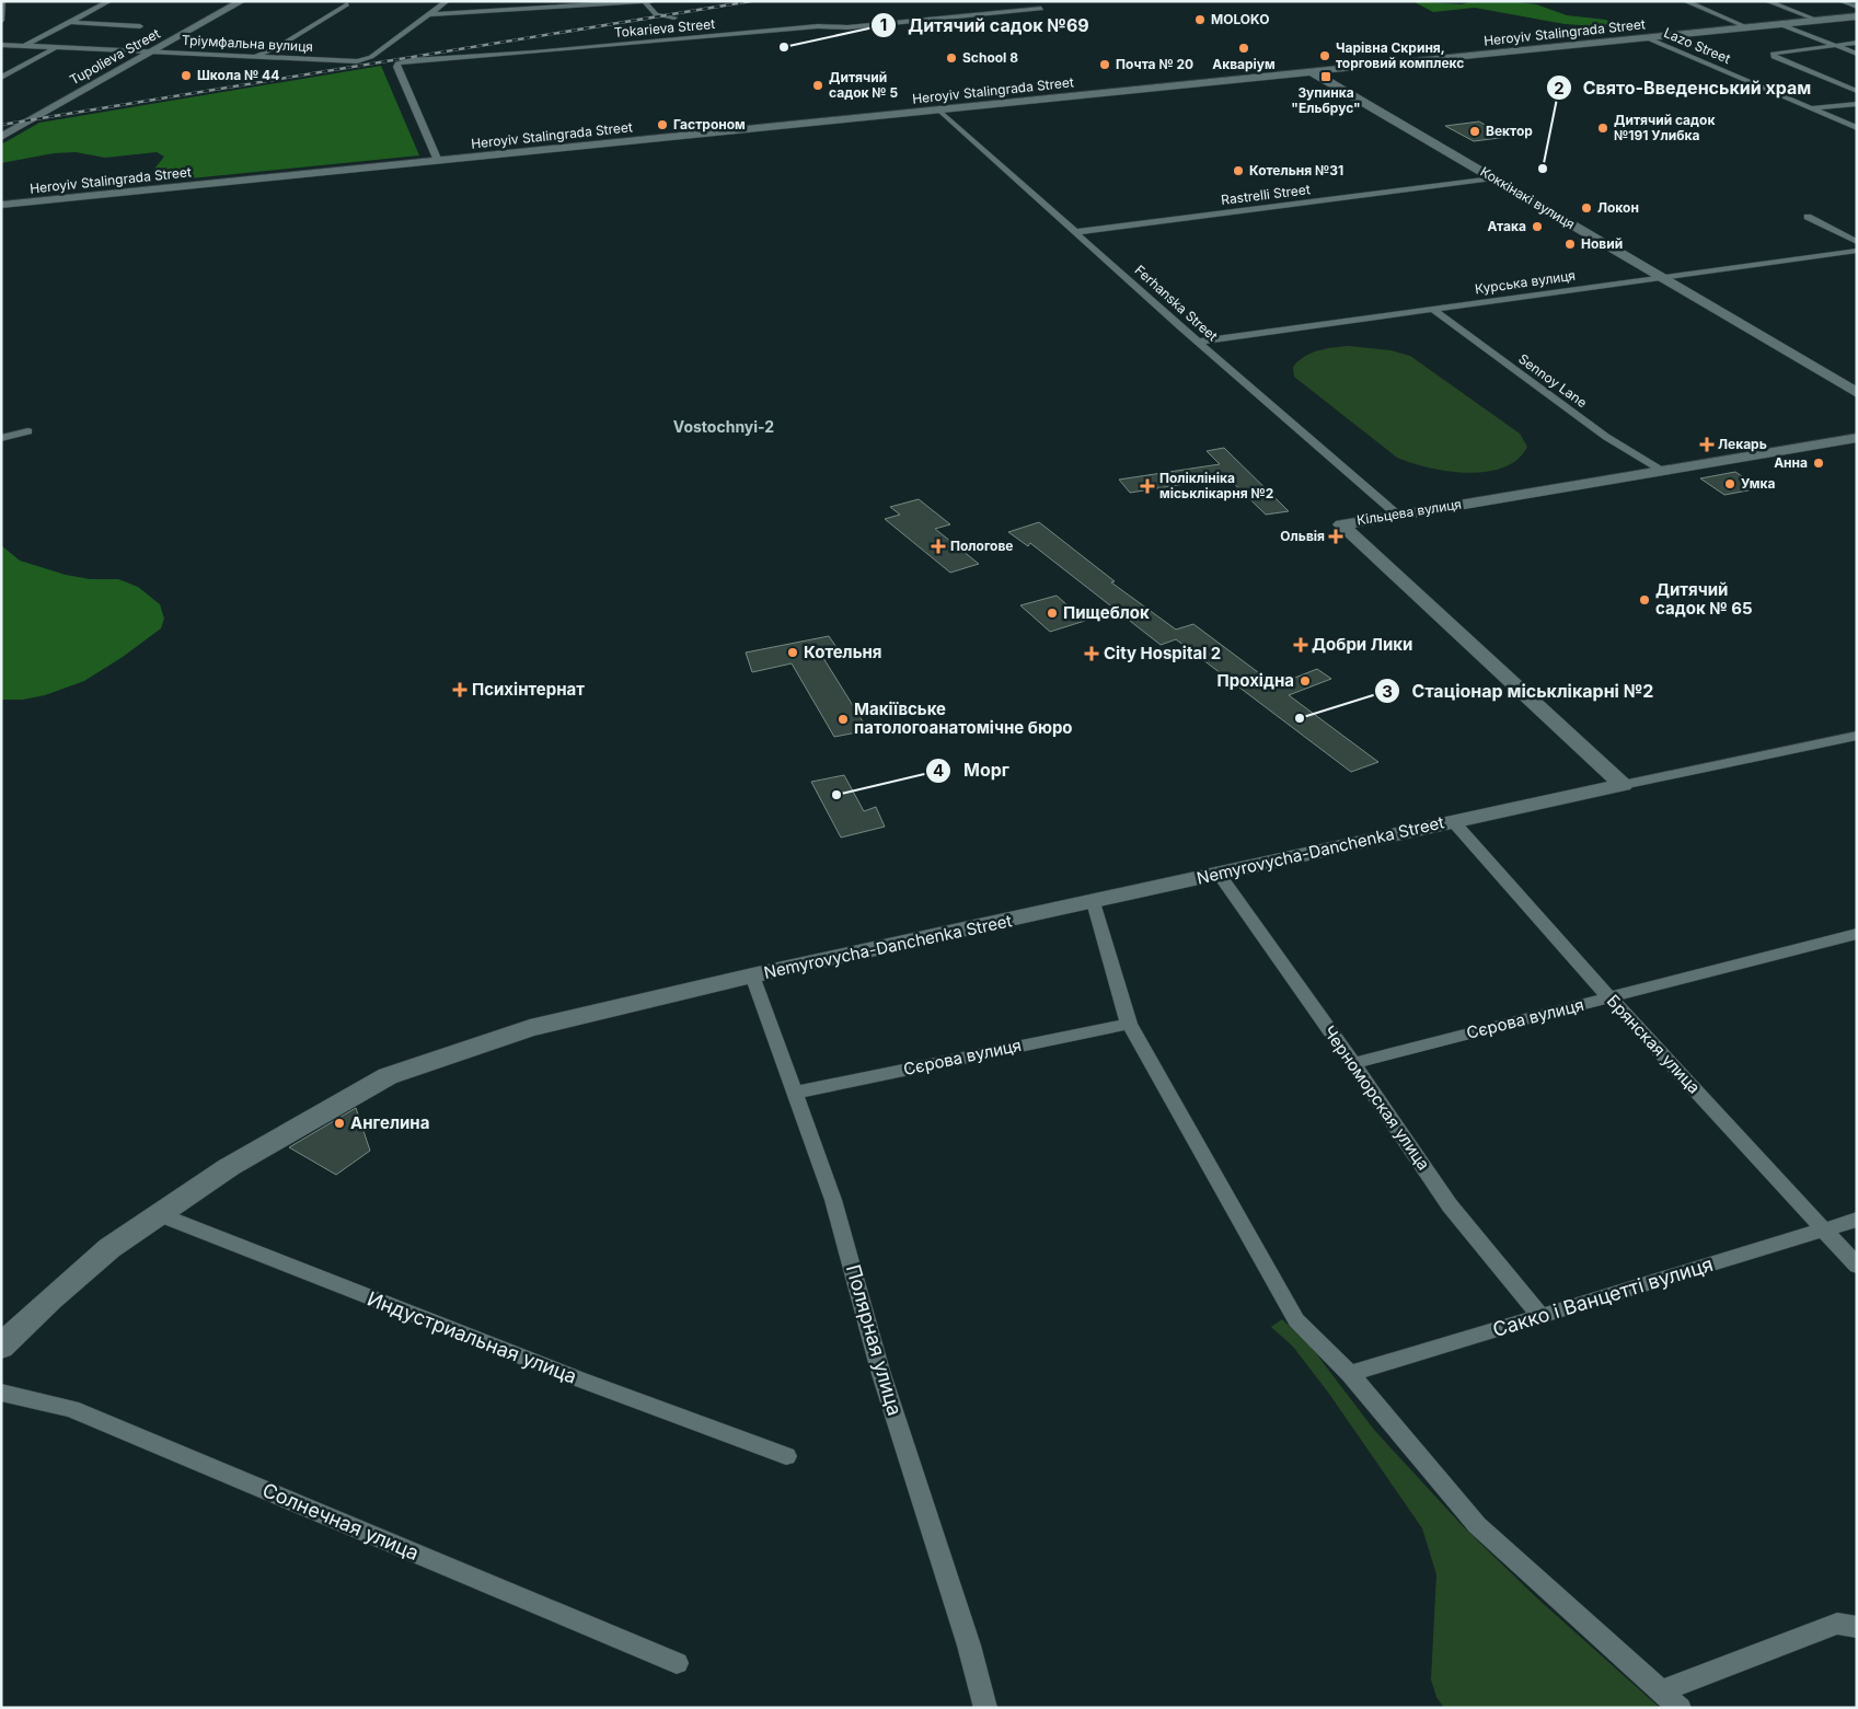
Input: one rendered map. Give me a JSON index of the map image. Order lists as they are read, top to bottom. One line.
{"streets":{"street":["Tokarieva Street","Heroyiv Stalingrada Street","Тріумфальна вулиця","Lazo Street","Tupolieva Street","Rastrelli Street","Коккінакі вулиця","Курська вулиця","Ferhanska Street","Sennoy Lane","Кільцева вулиця","Nemyrovycha-Danchenka Street","Сєрова вулиця","Брянская улица","Черноморская улица","Сакко і Ванцетті вулиця","Индустриальная улица","Полярная улица","Солнечная улица"]},"crossings":[["Tokarieva Street","Heroyiv Stalingrada Street"],["Heroyiv Stalingrada Street","Lazo Street"],["Heroyiv Stalingrada Street","Коккінакі вулиця"],["Heroyiv Stalingrada Street","Ferhanska Street"],["Тріумфальна вулиця","Tupolieva Street"],["Rastrelli Street","Коккінакі вулиця"],["Rastrelli Street","Ferhanska Street"],["Коккінакі вулиця","Курська вулиця"],["Курська вулиця","Ferhanska Street"],["Курська вулиця","Sennoy Lane"],["Ferhanska Street","Кільцева вулиця"],["Sennoy Lane","Кільцева вулиця"],["Кільцева вулиця","Nemyrovycha-Danchenka Street"],["Nemyrovycha-Danchenka Street","Брянская улица"],["Nemyrovycha-Danchenka Street","Черноморская улица"],["Nemyrovycha-Danchenka Street","Индустриальная улица"],["Nemyrovycha-Danchenka Street","Полярная улица"],["Сєрова вулиця","Брянская улица"],["Сєрова вулиця","Черноморская улица"],["Сєрова вулиця","Полярная улица"],["Брянская улица","Сакко і Ванцетті вулиця"],["Черноморская улица","Сакко і Ванцетті вулиця"]],"districts":["Vostochnyi-2"],"places":{"other":["MOLOKO","Дитячий садок №69","Акваріум","Чарівна Скриня, торговий комплекс","School 8","Почта № 20","Школа № 44","Дитячий садок № 5","Гастроном","Дитячий садок №191 Улибка","Вектор","Свято-Введенський храм","Котельня №31","Локон","Атака","Новий","Анна","Умка","Дитячий садок № 65","Пищеблок","Котельня","Прохідна","Стаціонар міськлікарні №2","Макіївське патологоанатомічне бюро","Морг","Ангелина"],"transit":["Зупинка \"Ельбрус\""],"health":["Лекарь","Поліклініка міськлікарня №2","Ольвія","Пологове","Добри Лики","City Hospital 2","Психінтернат"]}}
